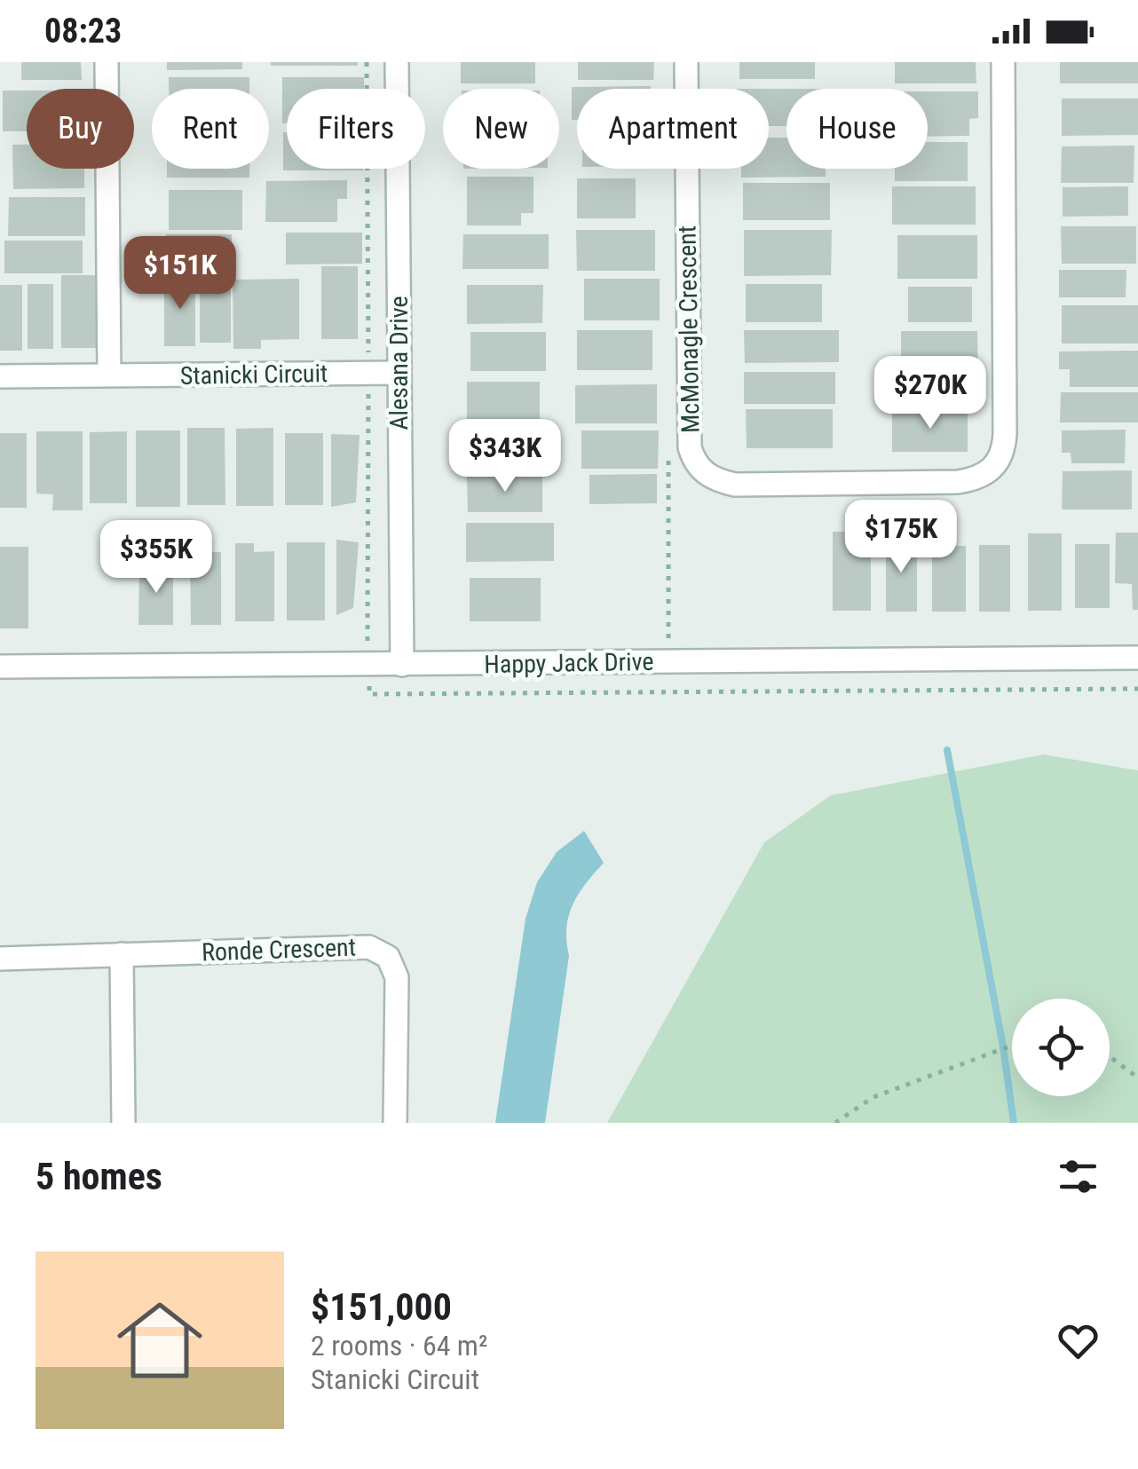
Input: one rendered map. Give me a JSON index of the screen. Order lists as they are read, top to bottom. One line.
{"streets":{"street":["McMonagle Crescent","Alesana Drive","Stanicki Circuit","Happy Jack Drive","Ronde Crescent"]},"crossings":[["Alesana Drive","Stanicki Circuit"],["Alesana Drive","Happy Jack Drive"]],"page":{"status":"08:23","chip":["Buy","Rent","Filters","New","Apartment","House"],"price":["$151K","$270K","$343K","$175K","$355K"],"heading":"5 homes","list":[{"name":"$151,000","note":"2 rooms · 64 m² · Stanicki Circuit"}]}}
